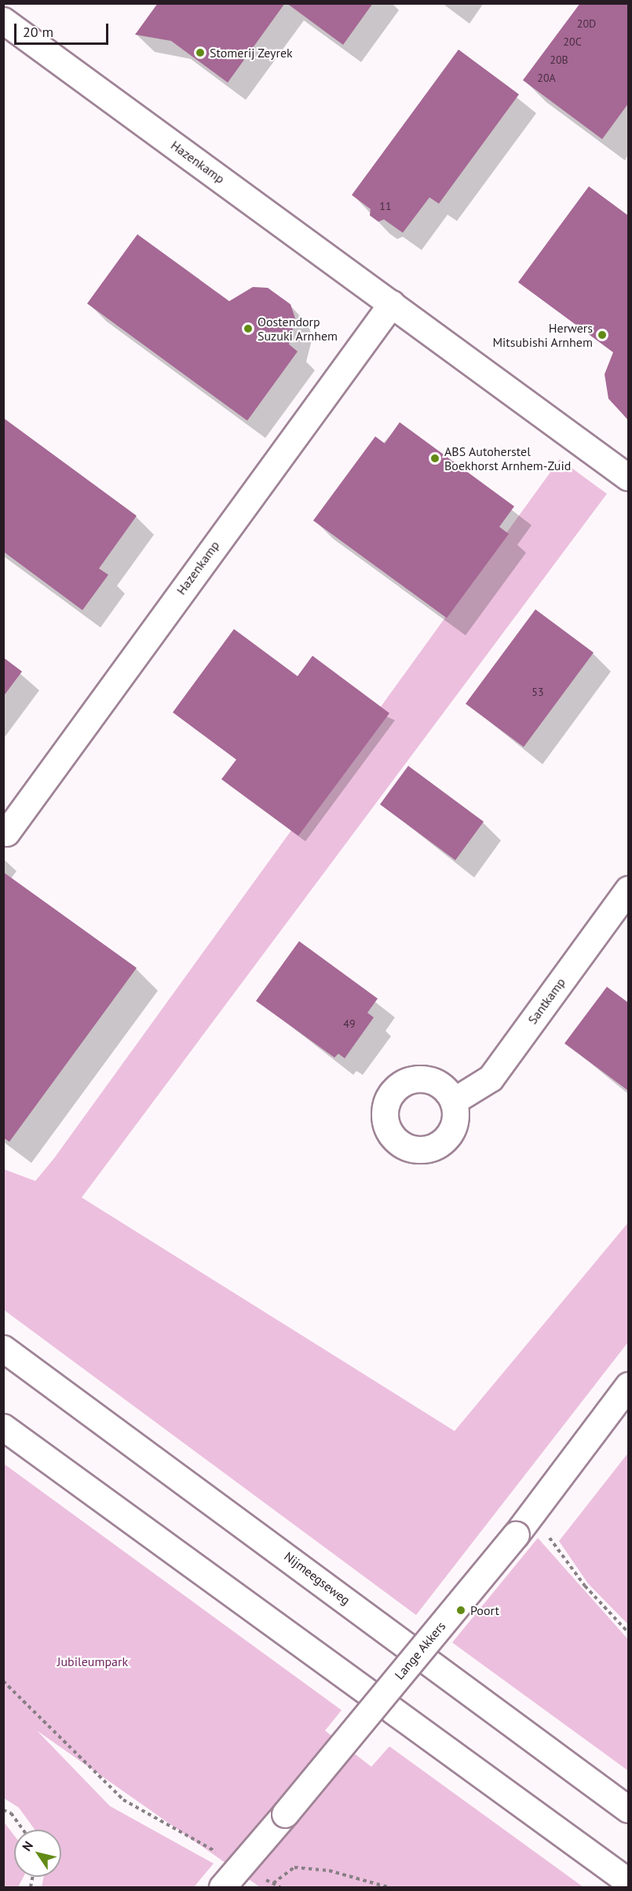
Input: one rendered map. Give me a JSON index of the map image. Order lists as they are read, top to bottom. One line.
{"streets":{"main road":["Hazenkamp","Santkamp","Nijmeegseweg","Lange Akkers"]},"parks":["Jubileumpark"],"places":["Stomerij Zeyrek","Oostendorp Suzuki Arnhem","Herwers Mitsubishi Arnhem","ABS Autoherstel Boekhorst Arnhem-Zuid","Poort"],"house_numbers":["20D","20C","20B","20A","11","53","49"],"scale_bar":"20 m","north":"top left"}
